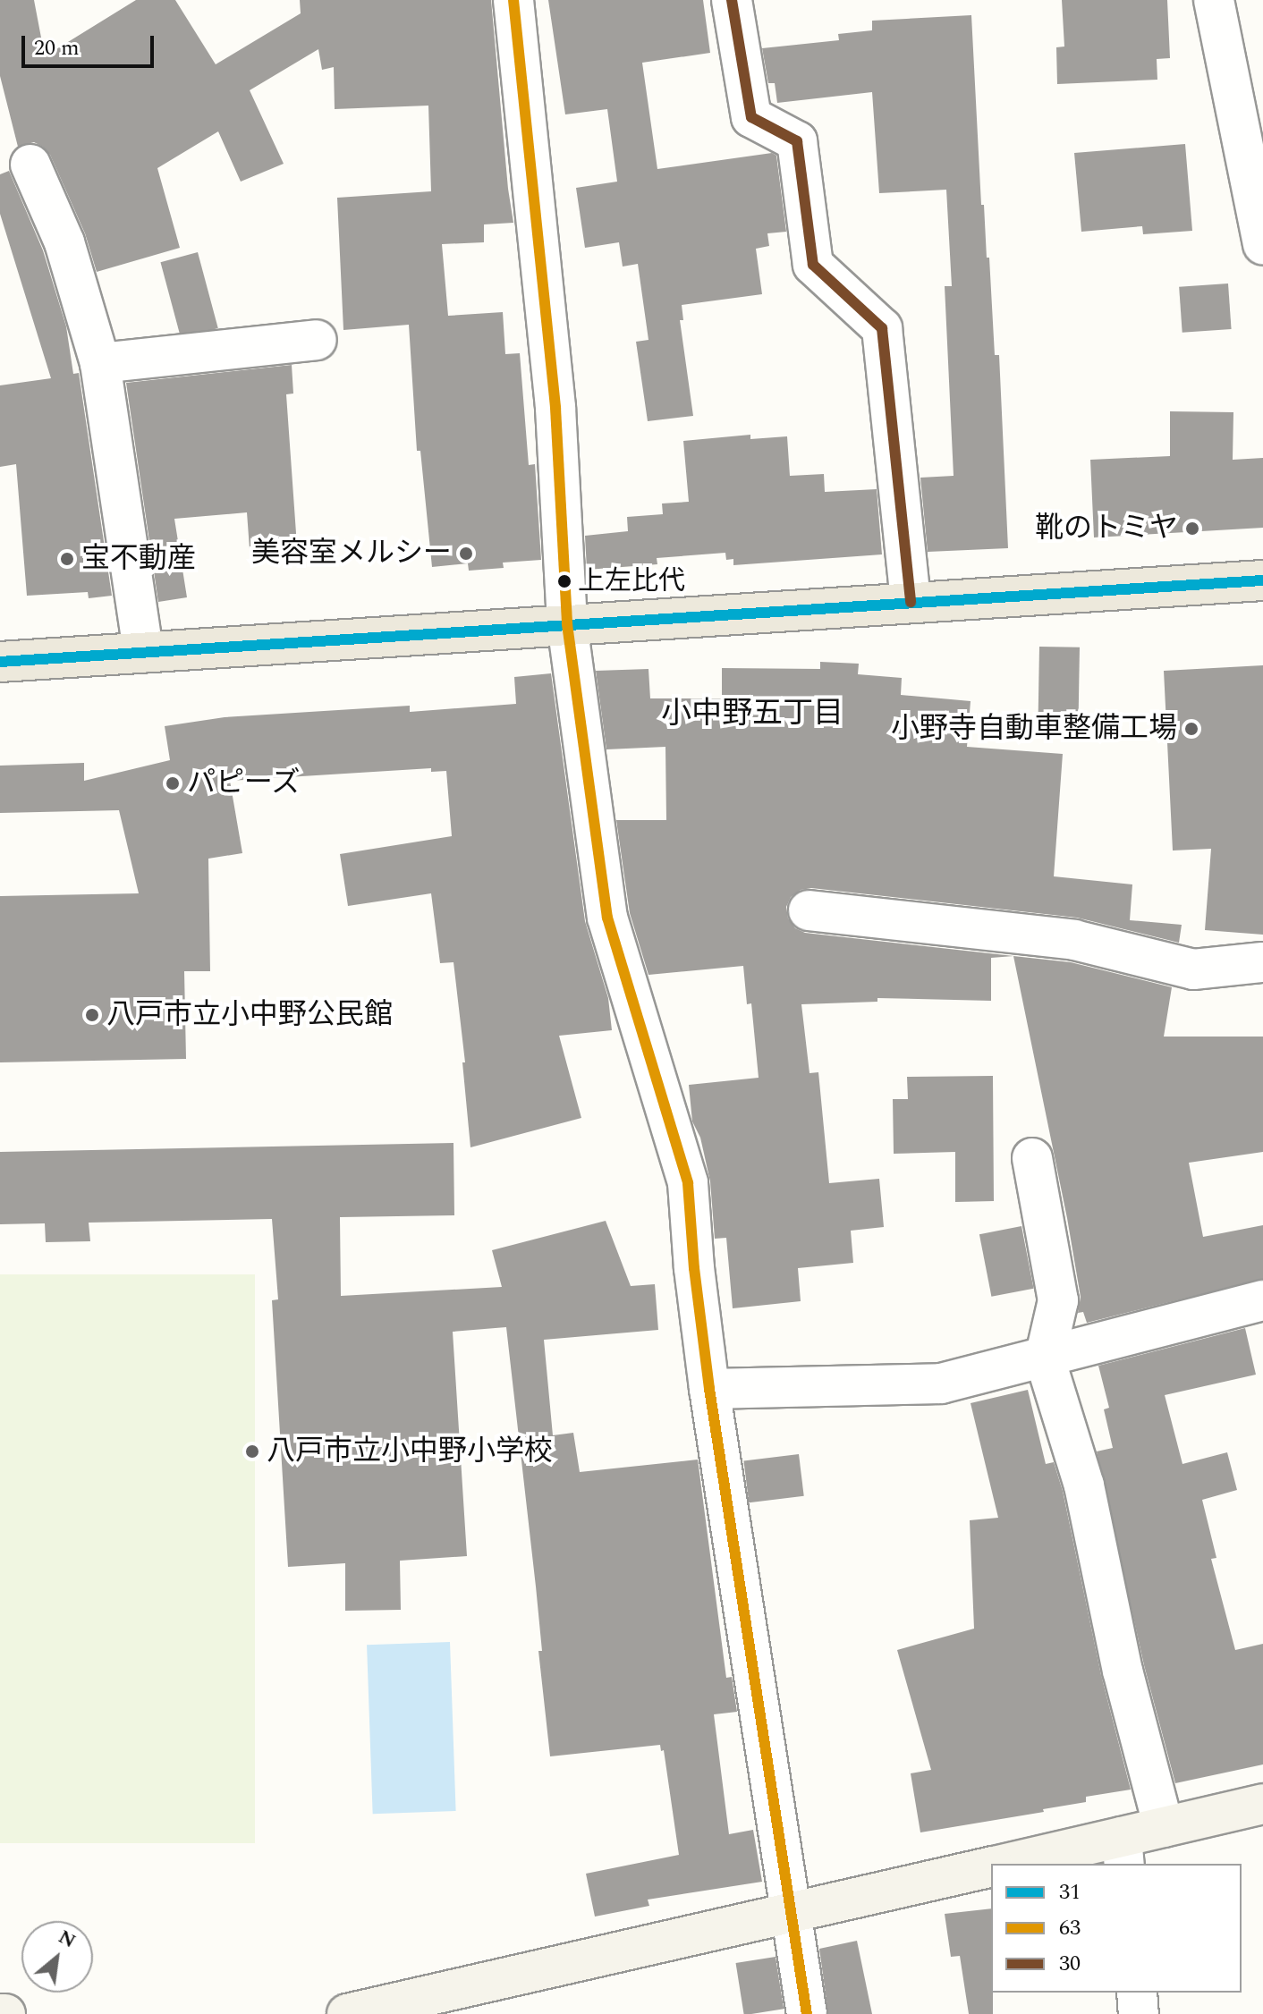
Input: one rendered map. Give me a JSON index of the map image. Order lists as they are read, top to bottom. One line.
{"districts":["小中野五丁目"],"places":["靴のトミヤ","美容室メルシー","宝不動産","上左比代","小野寺自動車整備工場","パピーズ","八戸市立小中野公民館","八戸市立小中野小学校"],"lines":["transit line 63","transit line 30","transit line 31"],"legend":["31","63","30"],"scale_bar":"20 m","north":"top right"}
